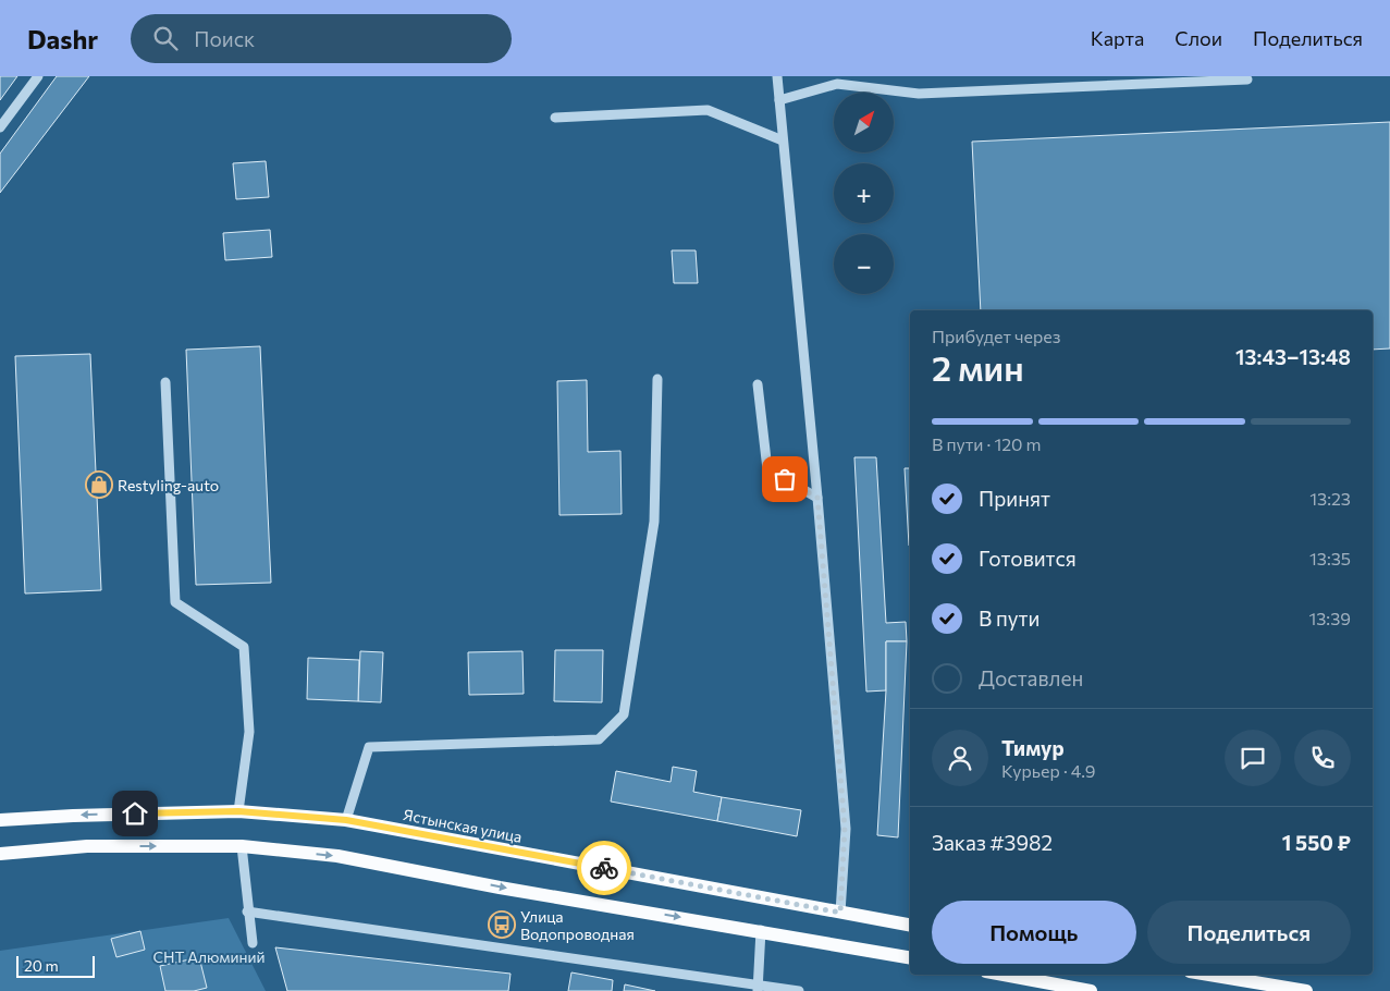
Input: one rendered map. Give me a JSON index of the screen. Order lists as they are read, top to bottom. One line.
{"streets":{"main road":["Ястынская улица"]},"parks":["СНТ Алюминий"],"places":{"shop":["Restyling-auto"],"bus stop":["Улица Водопроводная"]},"scale_bar":"20 m","north":"top right","page":{"header":"Dashr","search":"Поиск","nav":["Карта","Слои","Поделиться"],"map_buttons":["+","−"],"heading":["2 мин","Прибудет через","13:43–13:48"],"panel":["Тимур","Курьер · 4.9","Заказ #3982","1 550 ₽"],"bar":"В пути · 120 m","list":[["Принят","13:23"],["Готовится","13:35"],["В пути","13:39"],"Доставлен"],"buttons":["Помощь","Поделиться"],"scale":"20 m"}}
